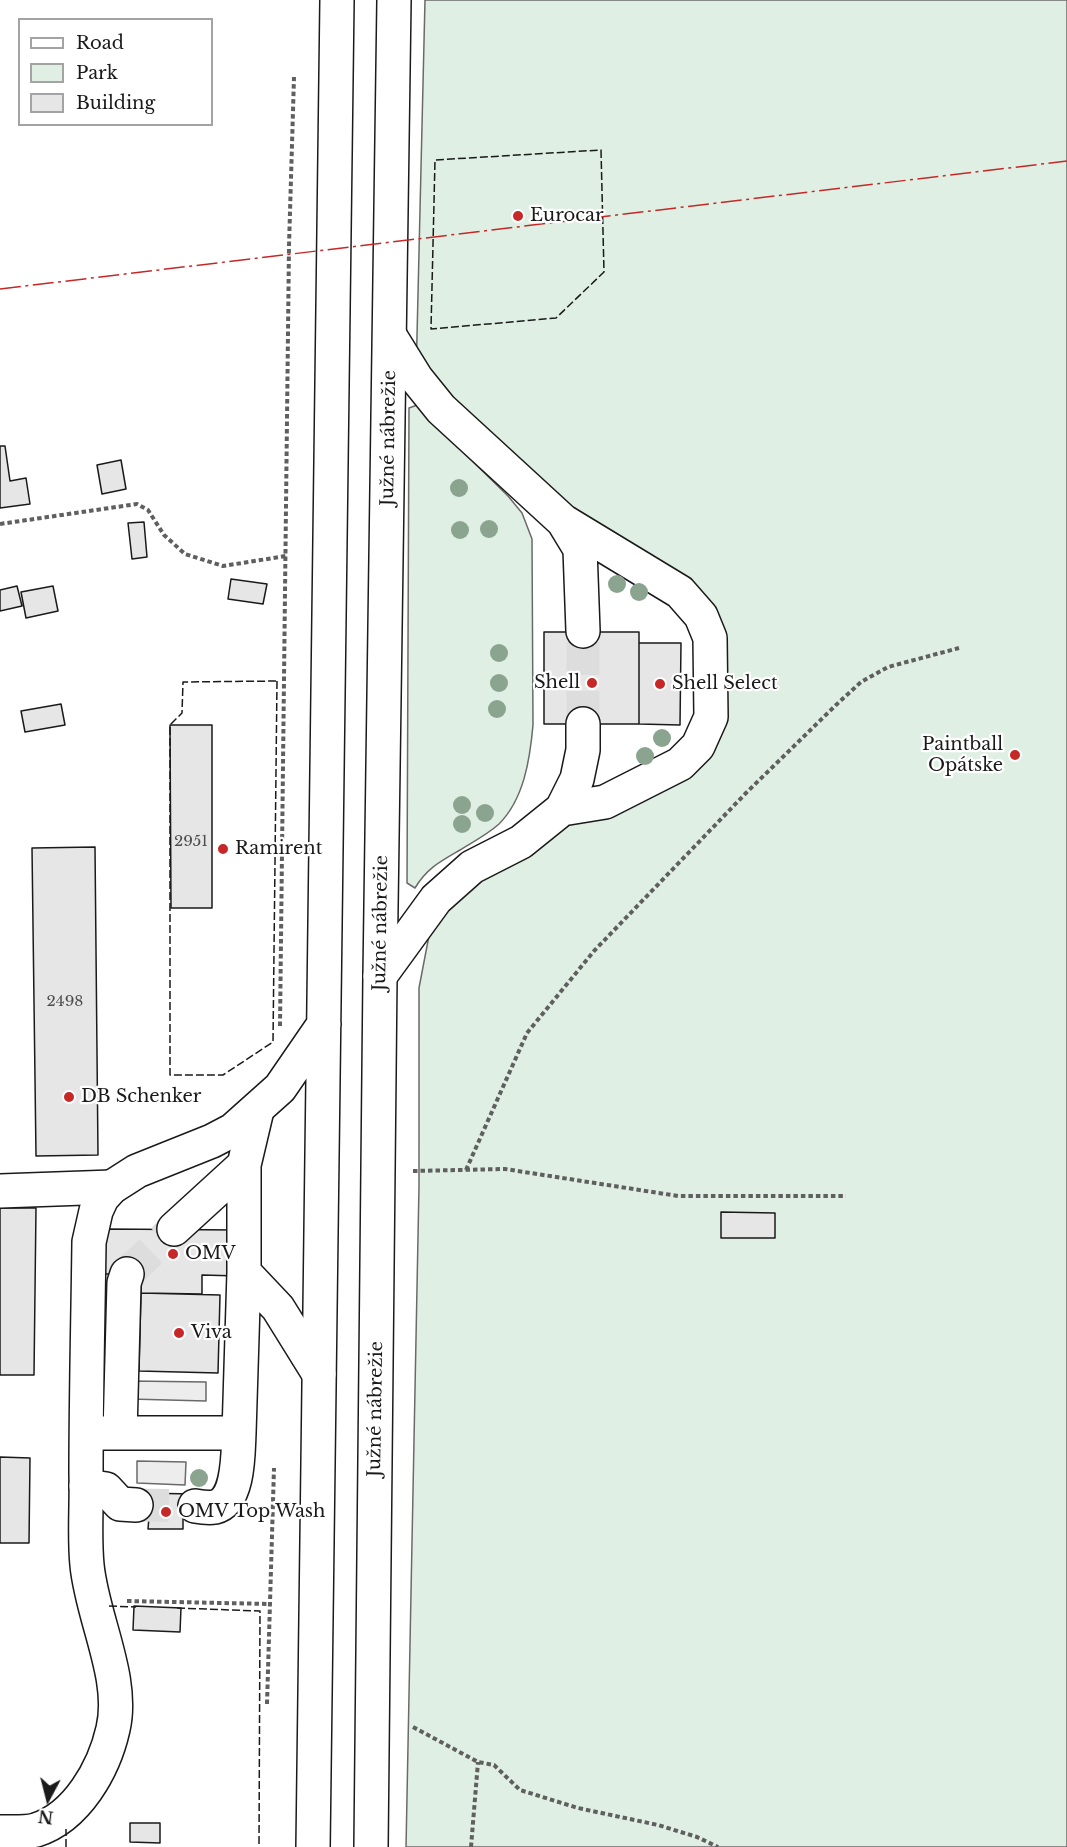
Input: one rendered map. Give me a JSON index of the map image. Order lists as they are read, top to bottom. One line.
{"streets":{"main road":["Južné nábrežie"]},"places":["Eurocar","Shell","Shell Select","Paintball Opátske","Ramirent","DB Schenker","OMV","Viva","OMV Top Wash"],"house_numbers":["2951","2498"],"legend":["Road","Park","Building"],"north":"bottom"}
